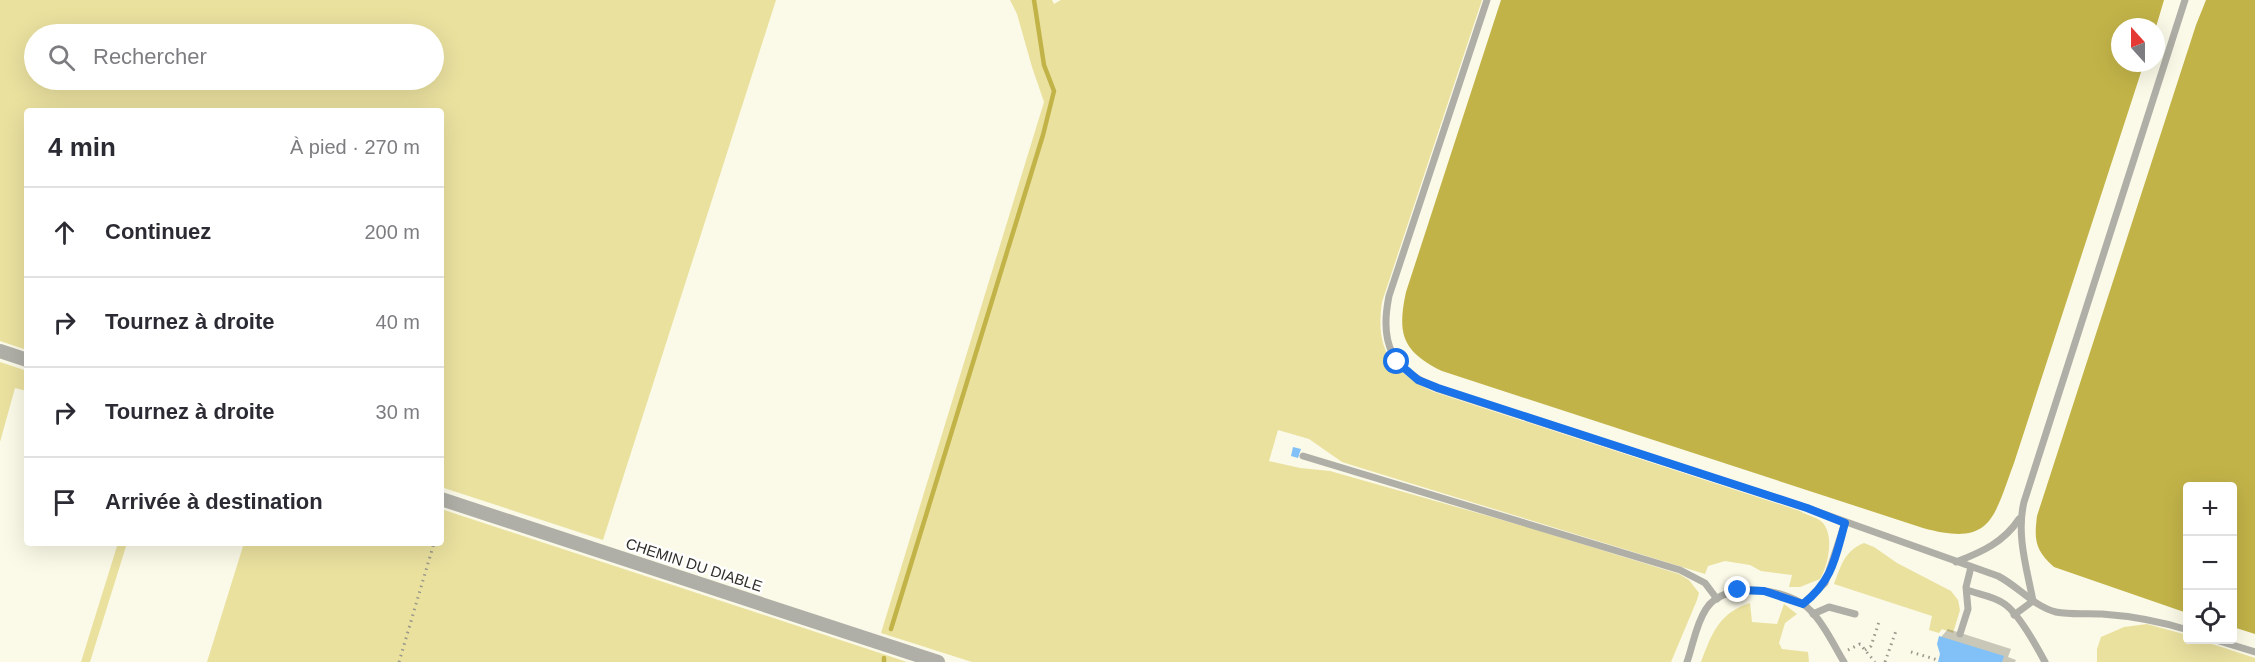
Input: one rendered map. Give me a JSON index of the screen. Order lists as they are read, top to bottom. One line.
{"streets":{"street":["CHEMIN DU DIABLE"]},"north":"top","page":{"search":"Rechercher","heading":["4 min","À pied · 270 m"],"list":[["Continuez","200 m"],["Tournez à droite","40 m"],["Tournez à droite","30 m"],"Arrivée à destination"],"map_buttons":["+","−"]}}
